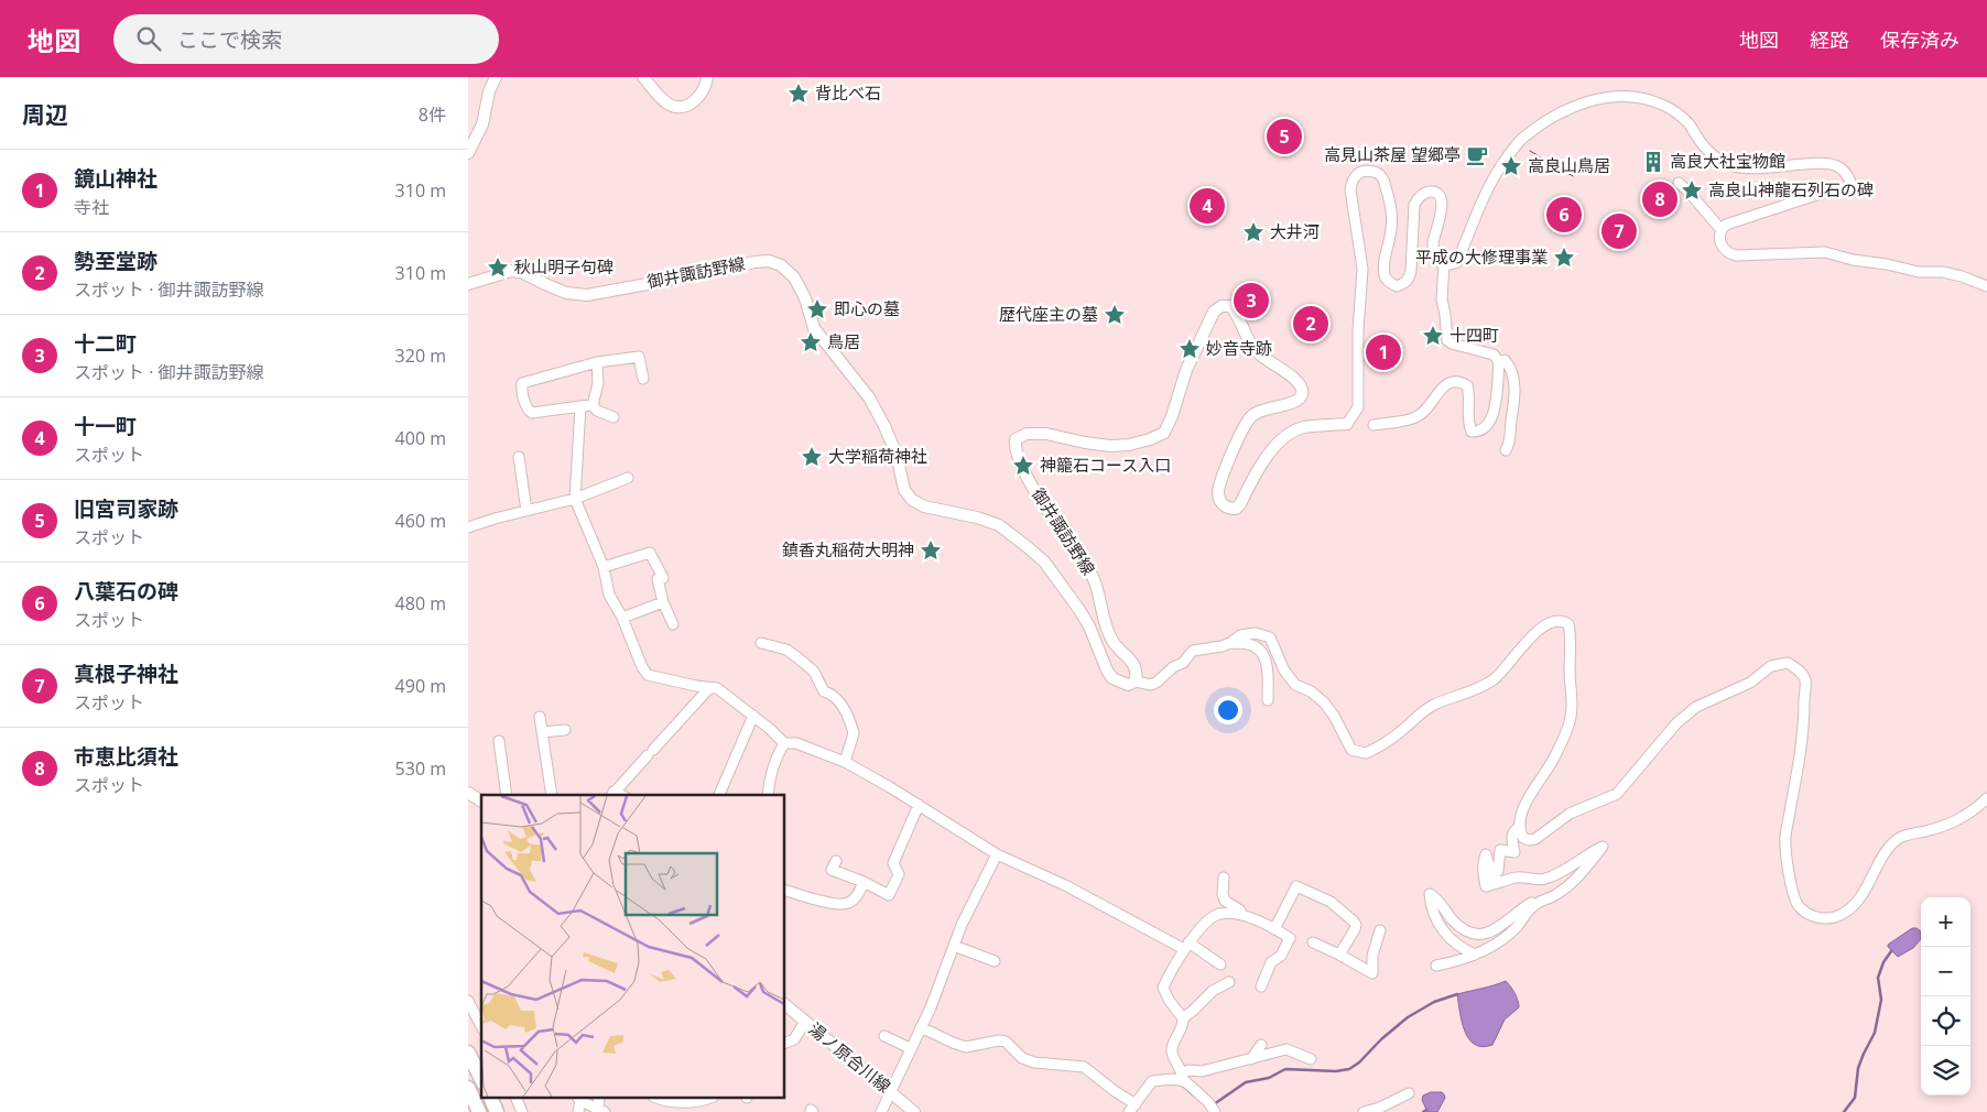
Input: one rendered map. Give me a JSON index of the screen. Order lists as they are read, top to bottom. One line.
{"streets":{"main road":["御井諏訪野線","湯ノ原合川線"]},"places":{"place":["背比べ石","高良山鳥居","高良山神龍石列石の碑","大井河","平成の大修理事業","秋山明子句碑","即心の墓","歴代座主の墓","十四町","鳥居","妙音寺跡","大学稲荷神社","神籠石コース入口","鎮香丸稲荷大明神"],"cafe":["高見山茶屋 望郷亭"],"building":["高良大社宝物館"]},"page":{"header":"地図","search":"ここで検索","nav":["地図","経路","保存済み"],"heading":["周辺","8件"],"pins":["5","8","4","6","7","3","2","1"],"list":[{"mark":"1","name":"鏡山神社","note":"寺社","value":"310 m"},{"mark":"2","name":"勢至堂跡","note":"スポット · 御井諏訪野線","value":"310 m"},{"mark":"3","name":"十二町","note":"スポット · 御井諏訪野線","value":"320 m"},{"mark":"4","name":"十一町","note":"スポット","value":"400 m"},{"mark":"5","name":"旧宮司家跡","note":"スポット","value":"460 m"},{"mark":"6","name":"八葉石の碑","note":"スポット","value":"480 m"},{"mark":"7","name":"真根子神社","note":"スポット","value":"490 m"},{"mark":"8","name":"市恵比須社","note":"スポット","value":"530 m"}],"map_buttons":["+","−"]}}
